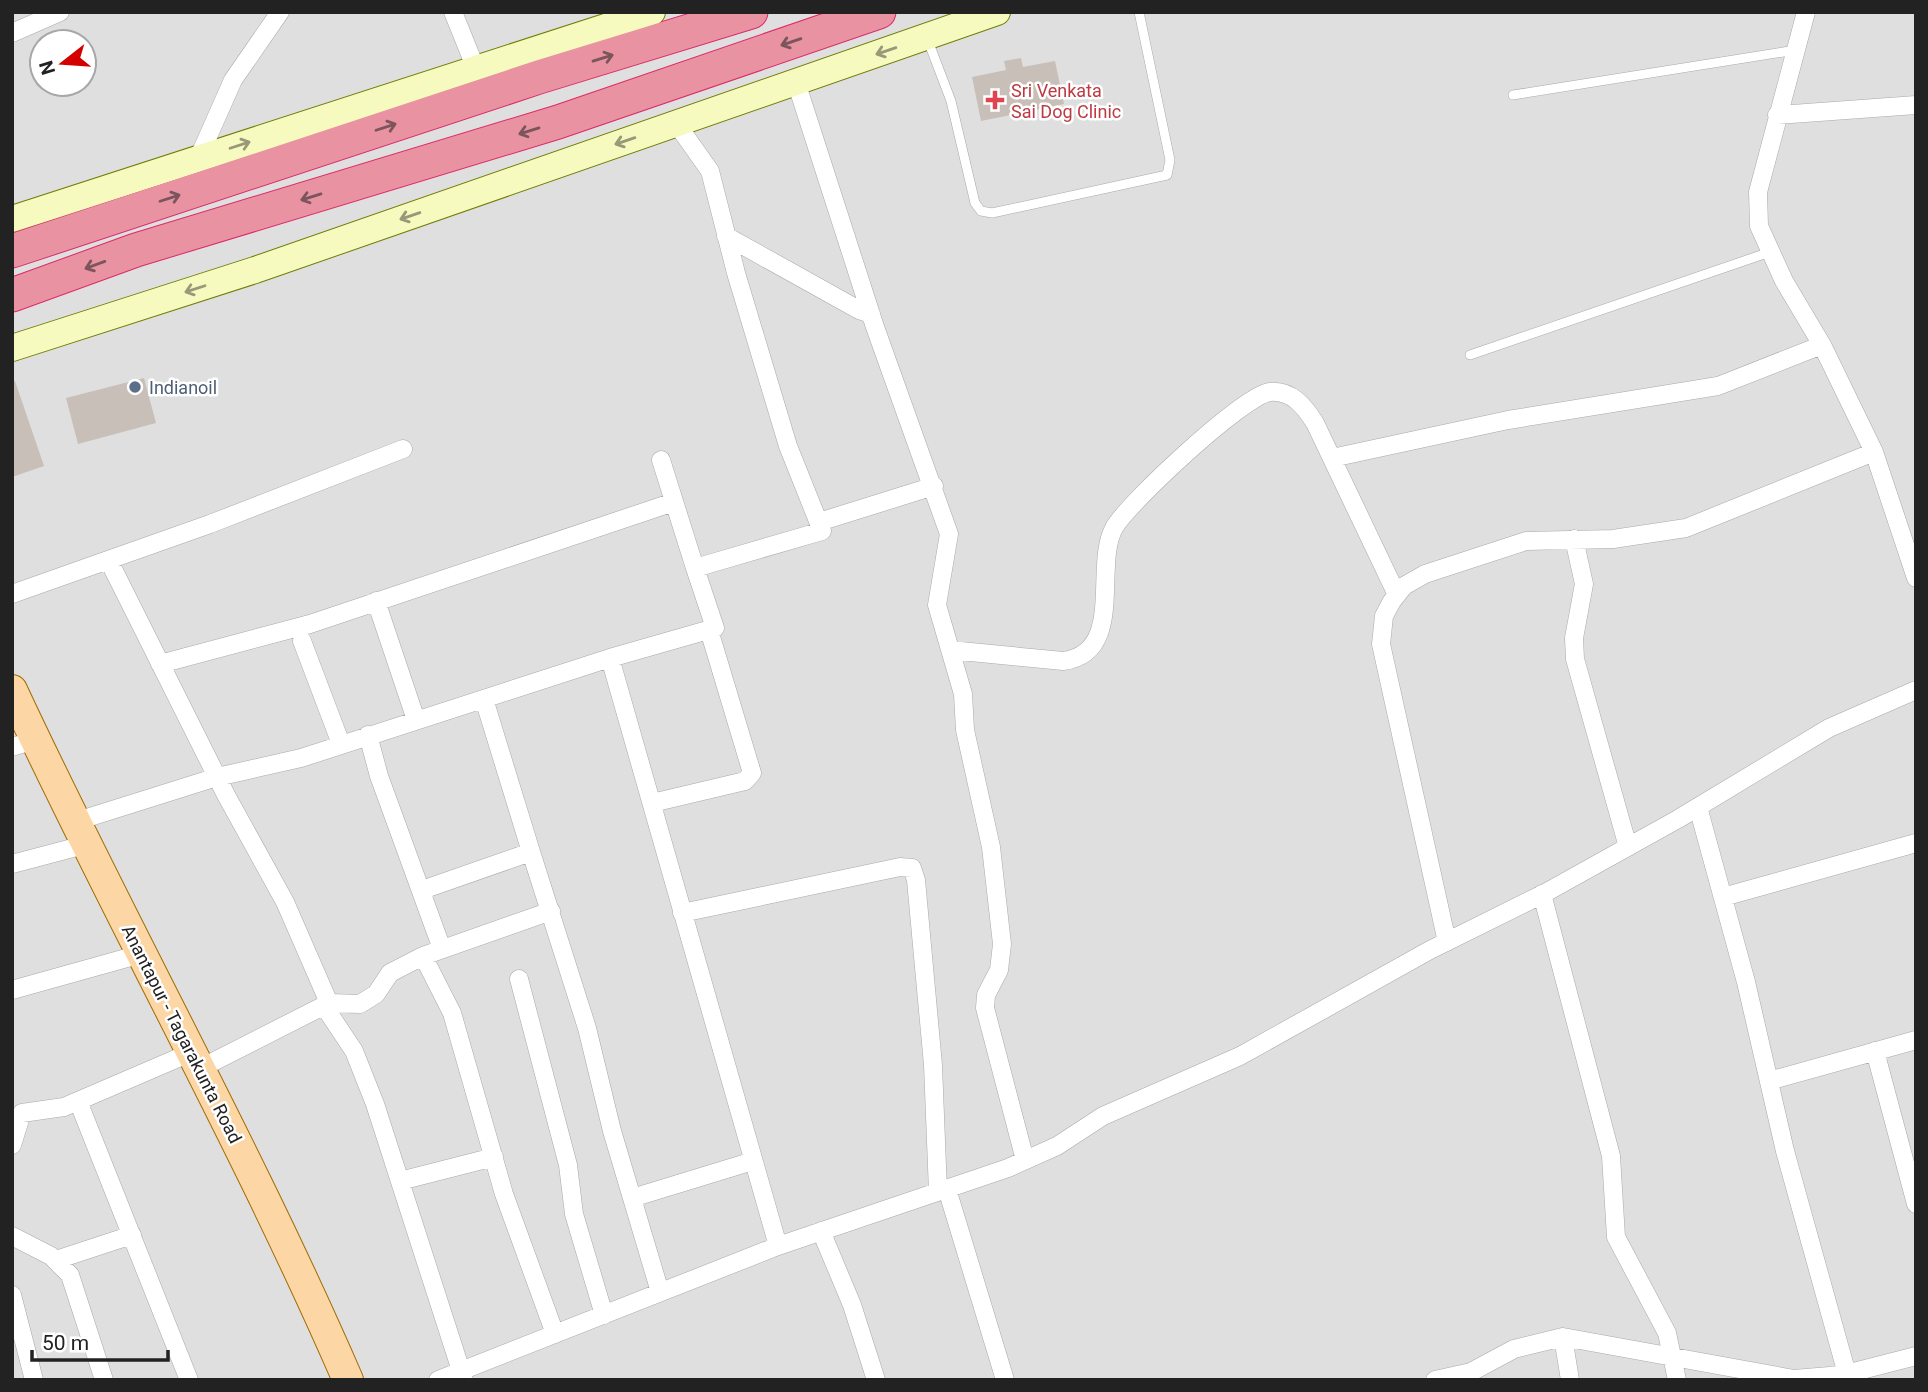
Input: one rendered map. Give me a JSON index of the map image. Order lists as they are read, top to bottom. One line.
{"streets":{"main road":["Anantapur - Tagarakunta Road"]},"places":{"health":["Sri Venkata Sai Dog Clinic"],"other":["Indianoil"]},"scale_bar":"50 m","north":"left"}
